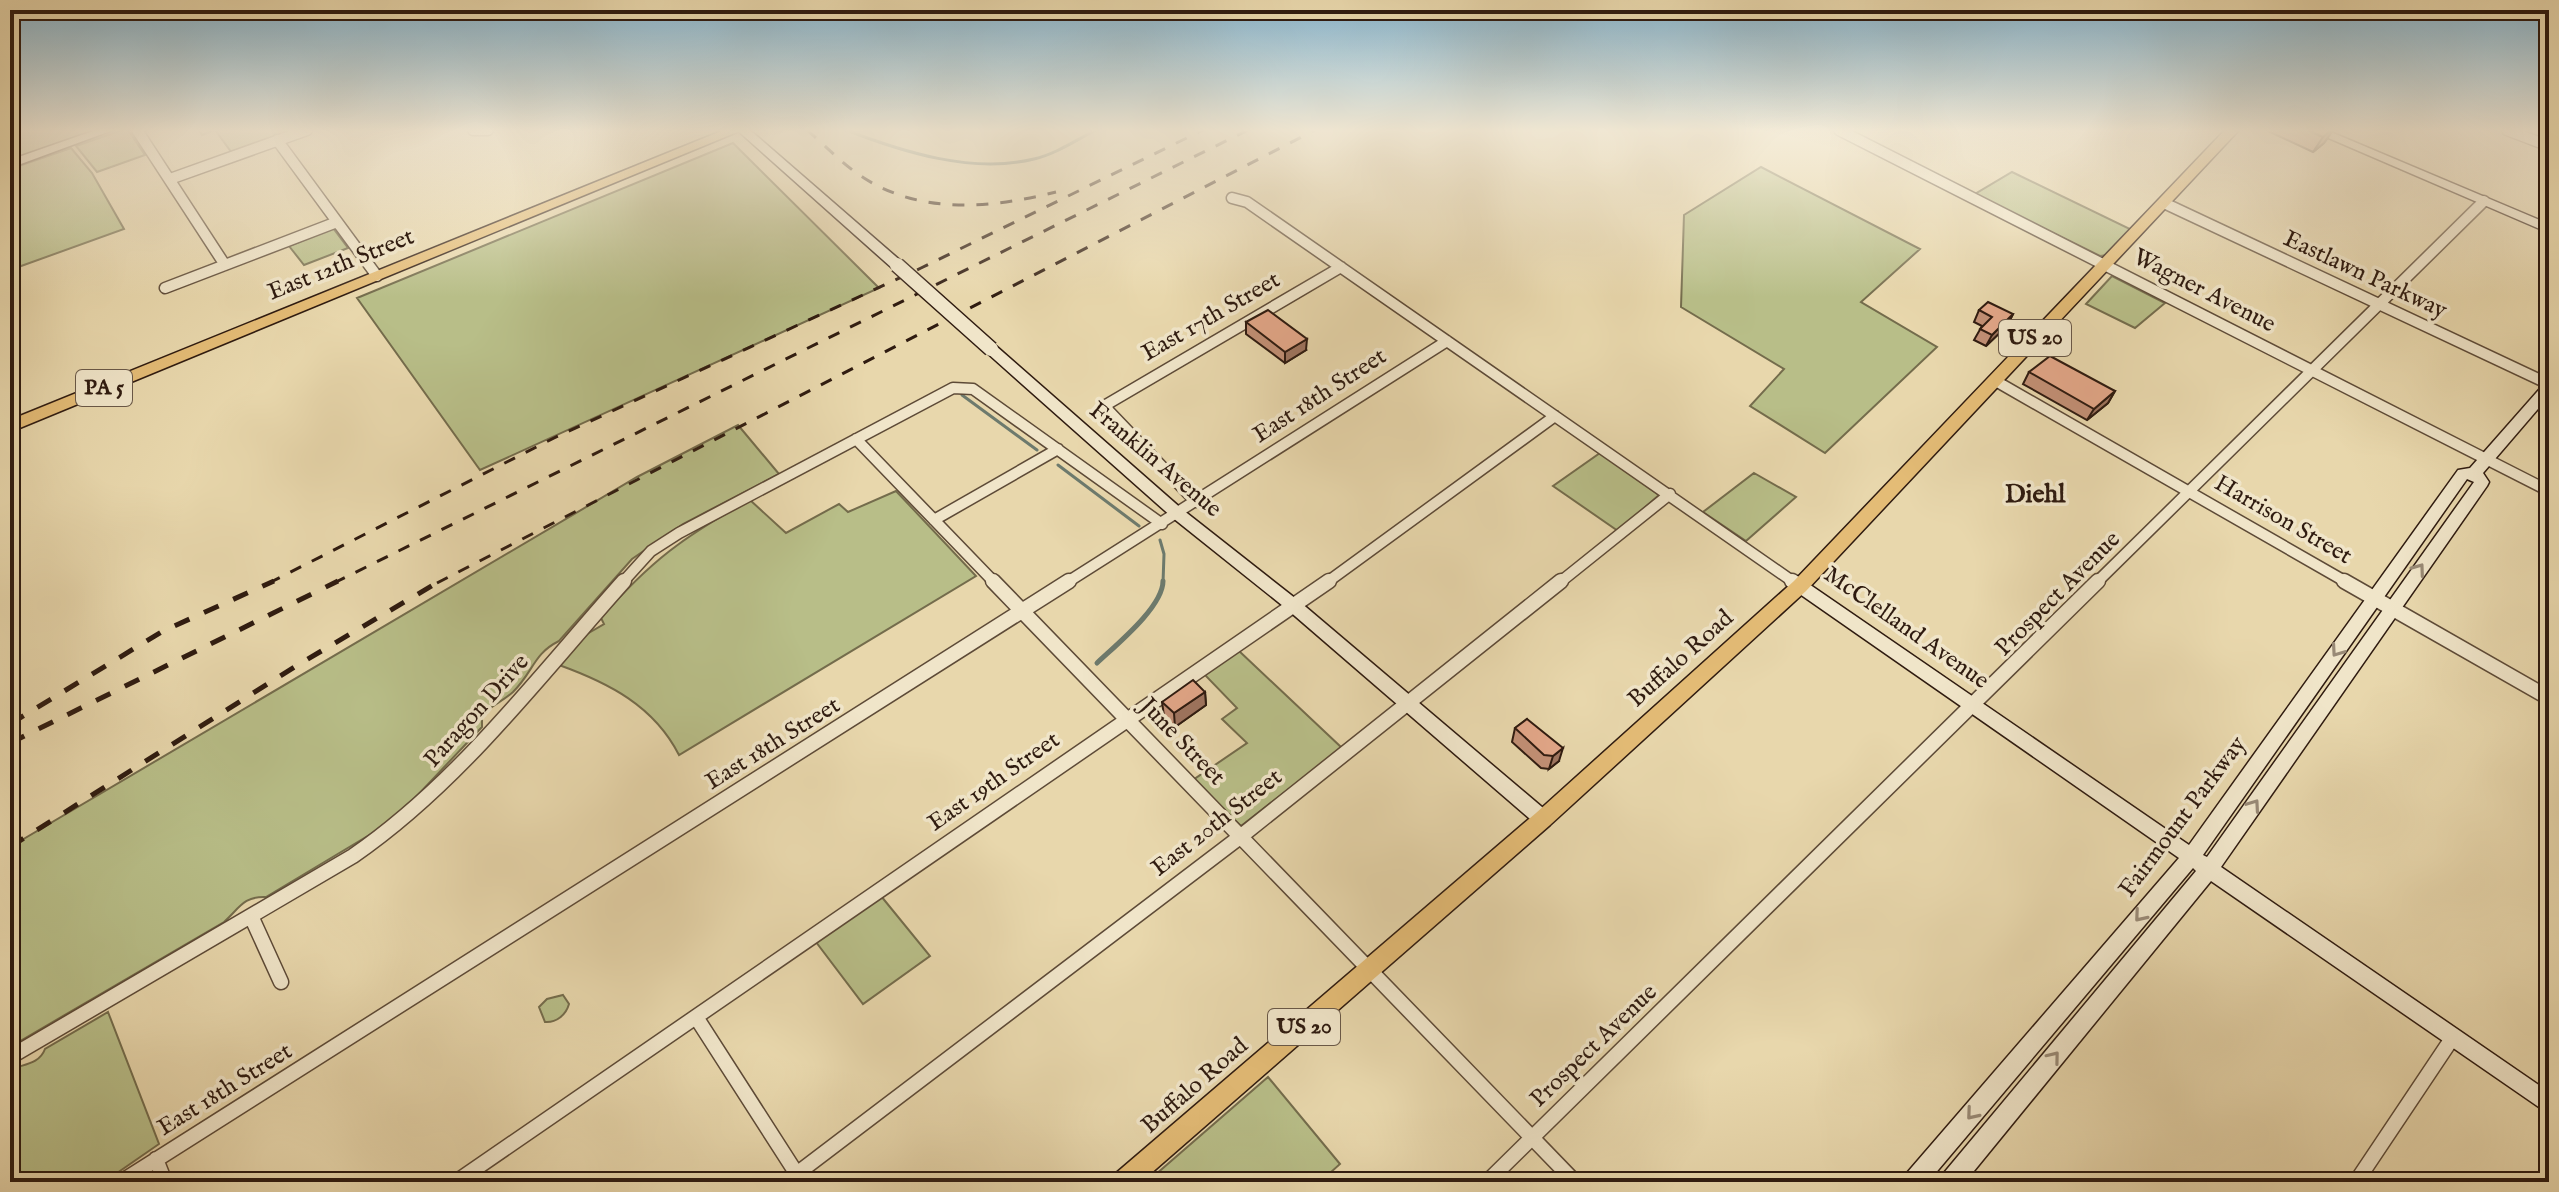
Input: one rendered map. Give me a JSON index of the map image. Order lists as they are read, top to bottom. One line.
{"streets":{"main road":["East 12th Street","US 20","PA 5","Buffalo Road"],"street":["Eastlawn Parkway","Wagner Avenue","East 17th Street","East 18th Street","Franklin Avenue","Harrison Street","Prospect Avenue","McClelland Avenue","Paragon Drive","June Street","East 19th Street","Fairmount Parkway","East 20th Street"]},"crossings":[["Eastlawn Parkway","Prospect Avenue"],["Eastlawn Parkway","Buffalo Road"],["Eastlawn Parkway","Fairmount Parkway"],["Wagner Avenue","Prospect Avenue"],["Wagner Avenue","Buffalo Road"],["Wagner Avenue","Fairmount Parkway"],["East 17th Street","East 18th Street"],["East 17th Street","McClelland Avenue"],["East 18th Street","Franklin Avenue"],["East 18th Street","McClelland Avenue"],["East 18th Street","June Street"],["Franklin Avenue","Buffalo Road"],["Franklin Avenue","East 19th Street"],["Franklin Avenue","East 20th Street"],["Harrison Street","Prospect Avenue"],["Harrison Street","Buffalo Road"],["Harrison Street","Fairmount Parkway"],["Prospect Avenue","McClelland Avenue"],["Prospect Avenue","June Street"],["McClelland Avenue","Buffalo Road"],["McClelland Avenue","East 19th Street"],["McClelland Avenue","Fairmount Parkway"],["McClelland Avenue","East 20th Street"],["Buffalo Road","June Street"],["Paragon Drive","June Street"],["June Street","East 19th Street"],["June Street","East 20th Street"]],"districts":["Diehl"]}
